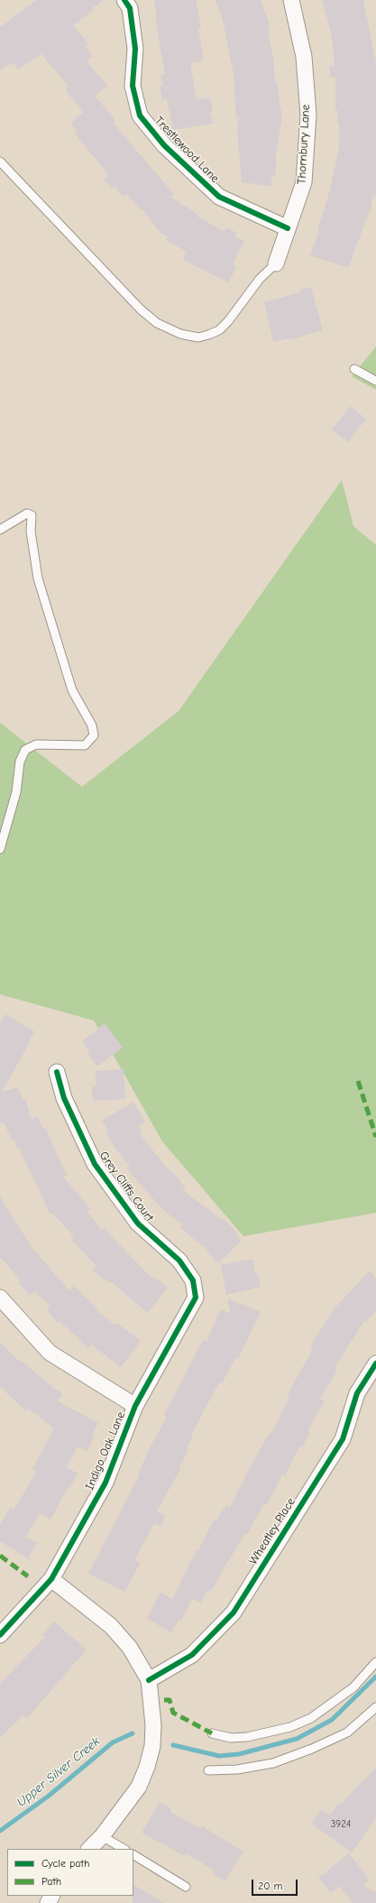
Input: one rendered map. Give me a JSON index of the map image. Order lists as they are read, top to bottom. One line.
{"streets":{"street":["Thornbury Lane","Trestlewood Lane","Grey Cliffs Court","Indigo Oak Lane","Wheatley Place"]},"crossings":[["Thornbury Lane","Trestlewood Lane"],["Grey Cliffs Court","Indigo Oak Lane"]],"water":["Upper Silver Creek"],"house_numbers":["3924"],"legend":["Cycle path","Path"],"scale_bar":"20 m"}
